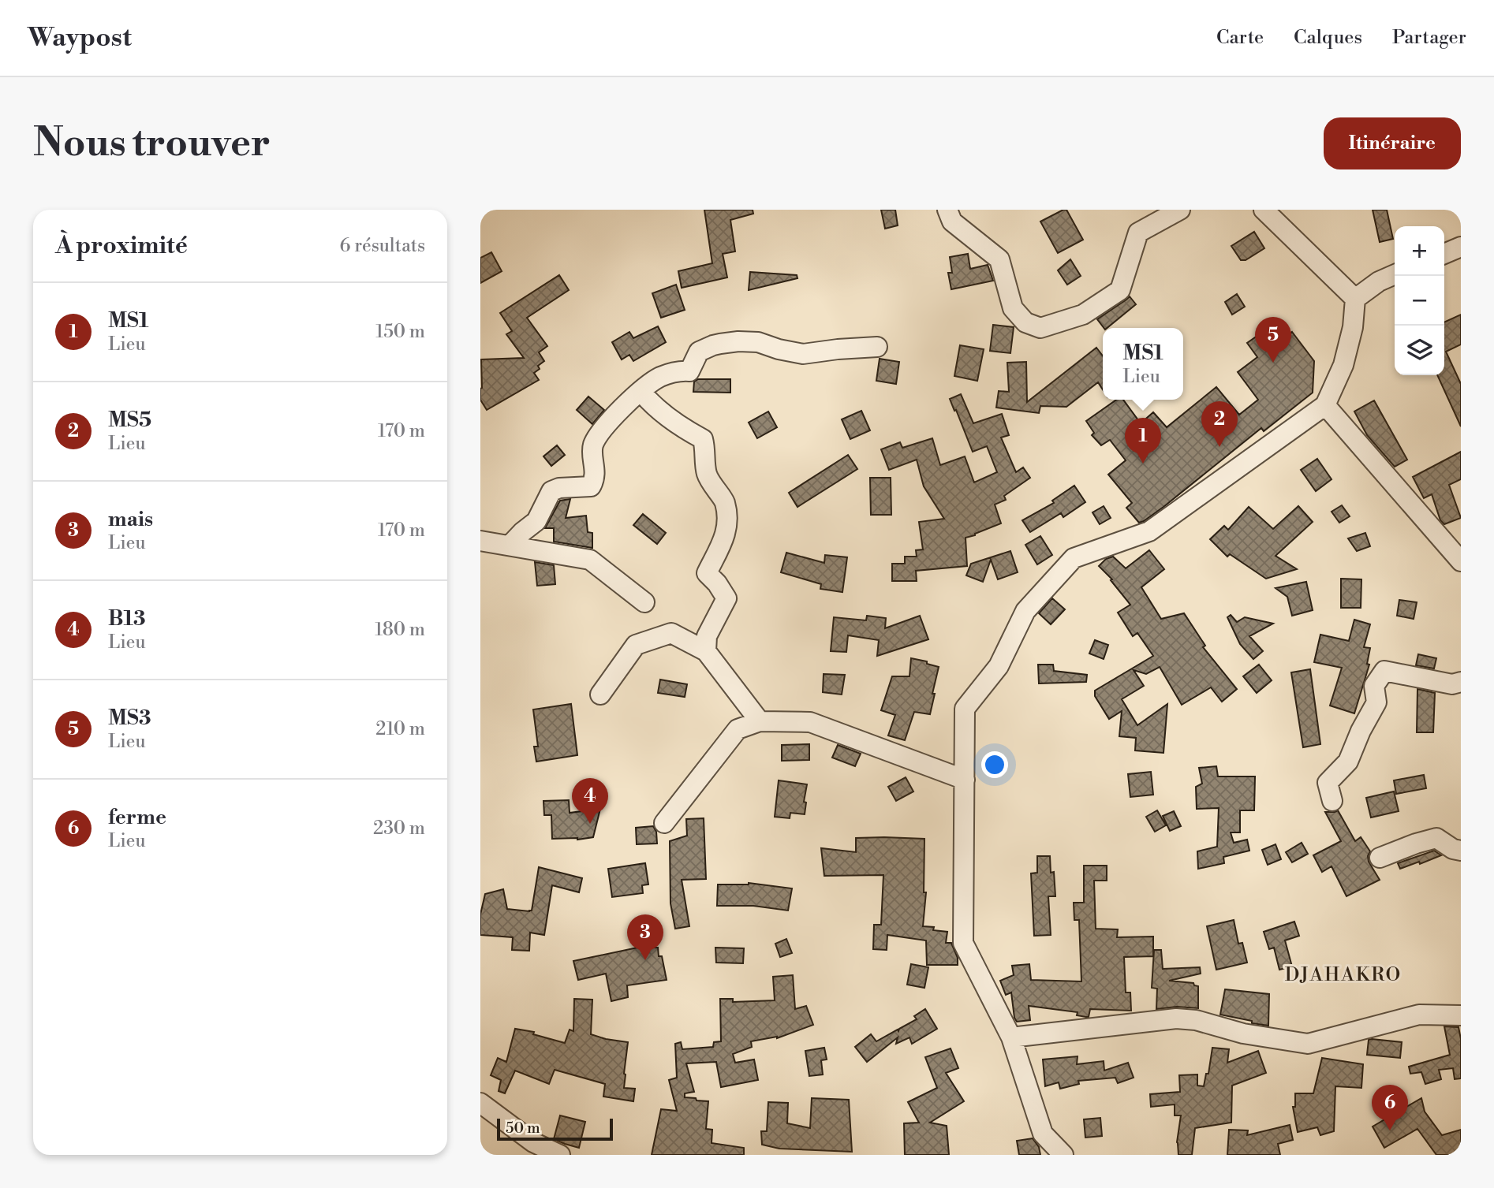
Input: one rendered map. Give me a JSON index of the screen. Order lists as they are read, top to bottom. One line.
{"districts":["DJAHAKRO"],"scale_bar":"50 m","page":{"header":"Waypost","nav":["Carte","Calques","Partager"],"buttons":"Itinéraire","title":"Nous trouver","heading":["À proximité","6 résultats"],"map_buttons":["+","−"],"list":[{"mark":"1","name":"MS1","note":"Lieu","value":"150 m"},{"mark":"2","name":"MS5","note":"Lieu","value":"170 m"},{"mark":"3","name":"mais","note":"Lieu","value":"170 m"},{"mark":"4","name":"B13","note":"Lieu","value":"180 m"},{"mark":"5","name":"MS3","note":"Lieu","value":"210 m"},{"mark":"6","name":"ferme","note":"Lieu","value":"230 m"}],"pins":["5","2","1","4","3","6"],"popup":["MS1","Lieu"],"scale":"50 m"}}
